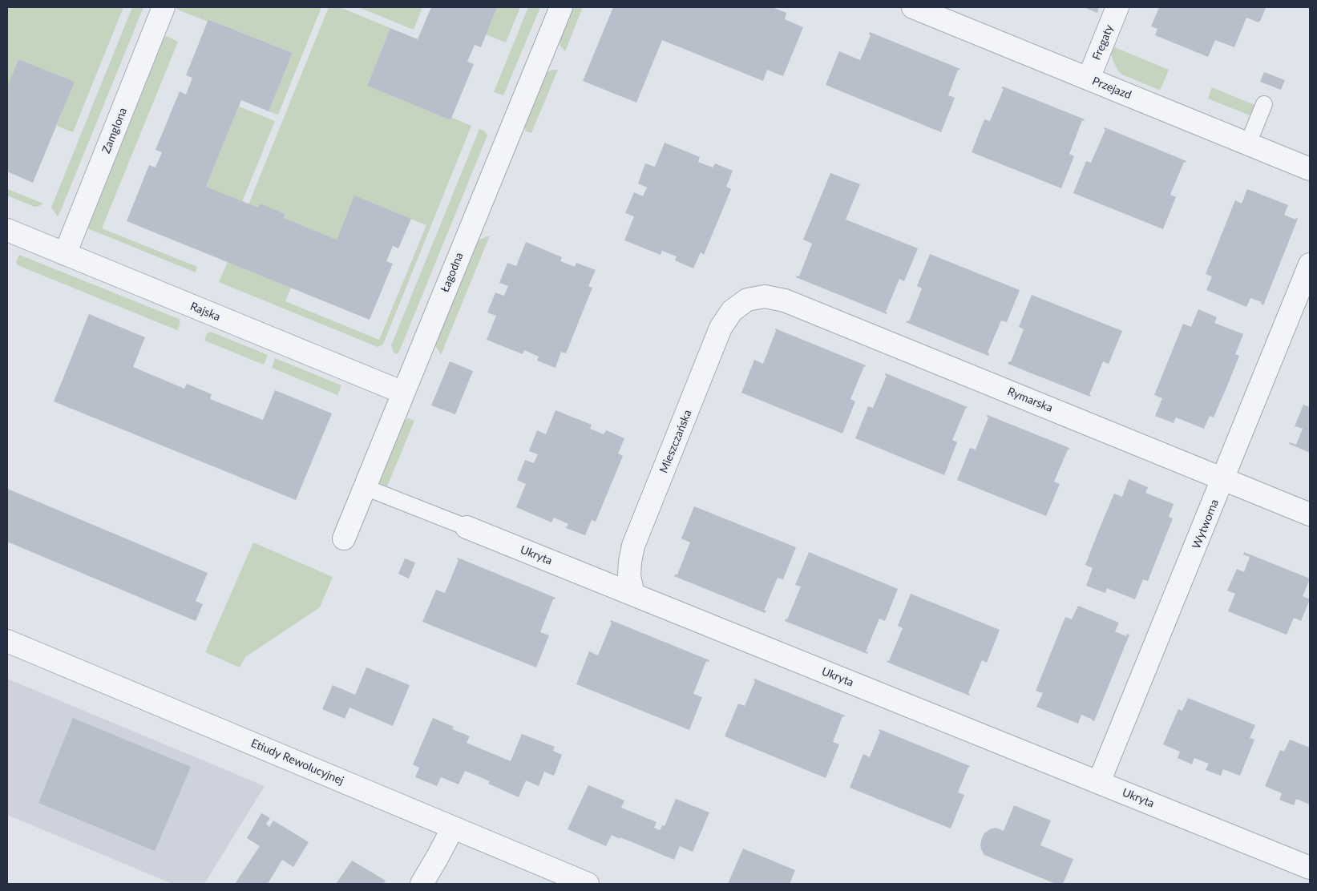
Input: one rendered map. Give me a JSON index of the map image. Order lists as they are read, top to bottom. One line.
{"streets":{"street":["Fregaty","Przejazd","Zamglona","Łagodna","Rajska","Rymarska","Mieszczańska","Wytworna","Ukryta","Etiudy Rewolucyjnej"]},"crossings":[["Fregaty","Przejazd"],["Zamglona","Rajska"],["Łagodna","Rajska"],["Łagodna","Ukryta"],["Rymarska","Mieszczańska"],["Rymarska","Wytworna"],["Mieszczańska","Ukryta"],["Wytworna","Ukryta"]]}
